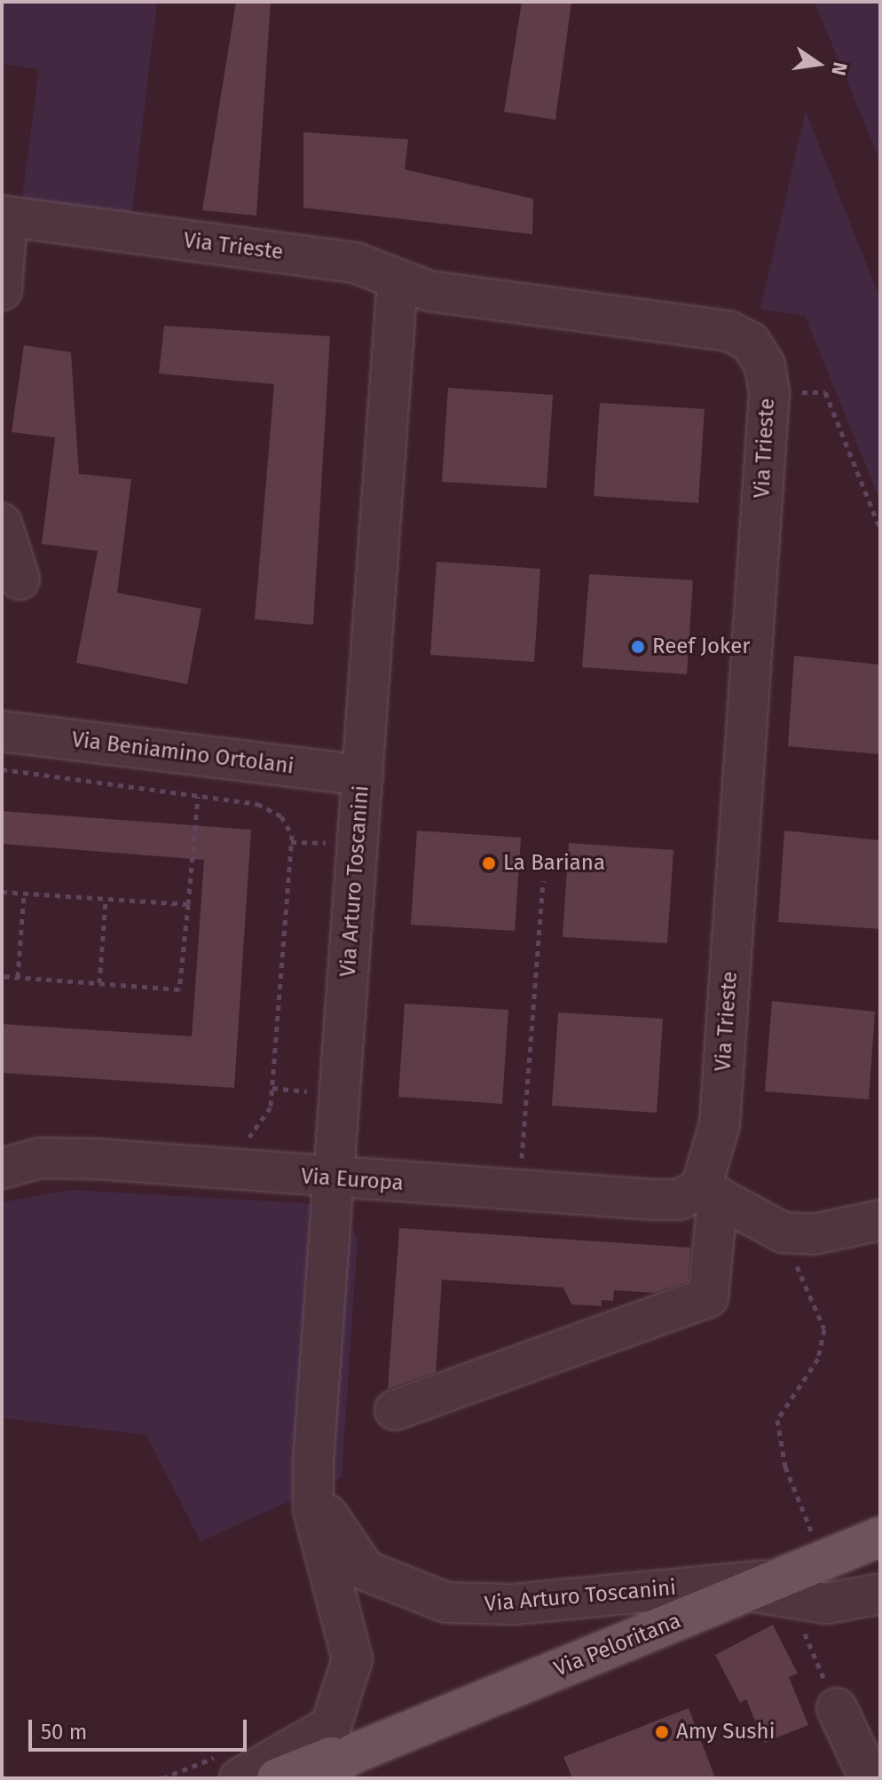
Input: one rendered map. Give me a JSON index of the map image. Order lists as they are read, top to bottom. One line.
{"streets":{"main road":["Via Peloritana"],"street":["Via Trieste","Via Beniamino Ortolani","Via Arturo Toscanini","Via Europa"]},"crossings":[["Via Trieste","Via Arturo Toscanini"],["Via Trieste","Via Europa"],["Via Beniamino Ortolani","Via Arturo Toscanini"],["Via Arturo Toscanini","Via Europa"],["Via Arturo Toscanini","Via Peloritana"]],"places":["Reef Joker","La Bariana","Amy Sushi"],"scale_bar":"50 m","north":"right"}
